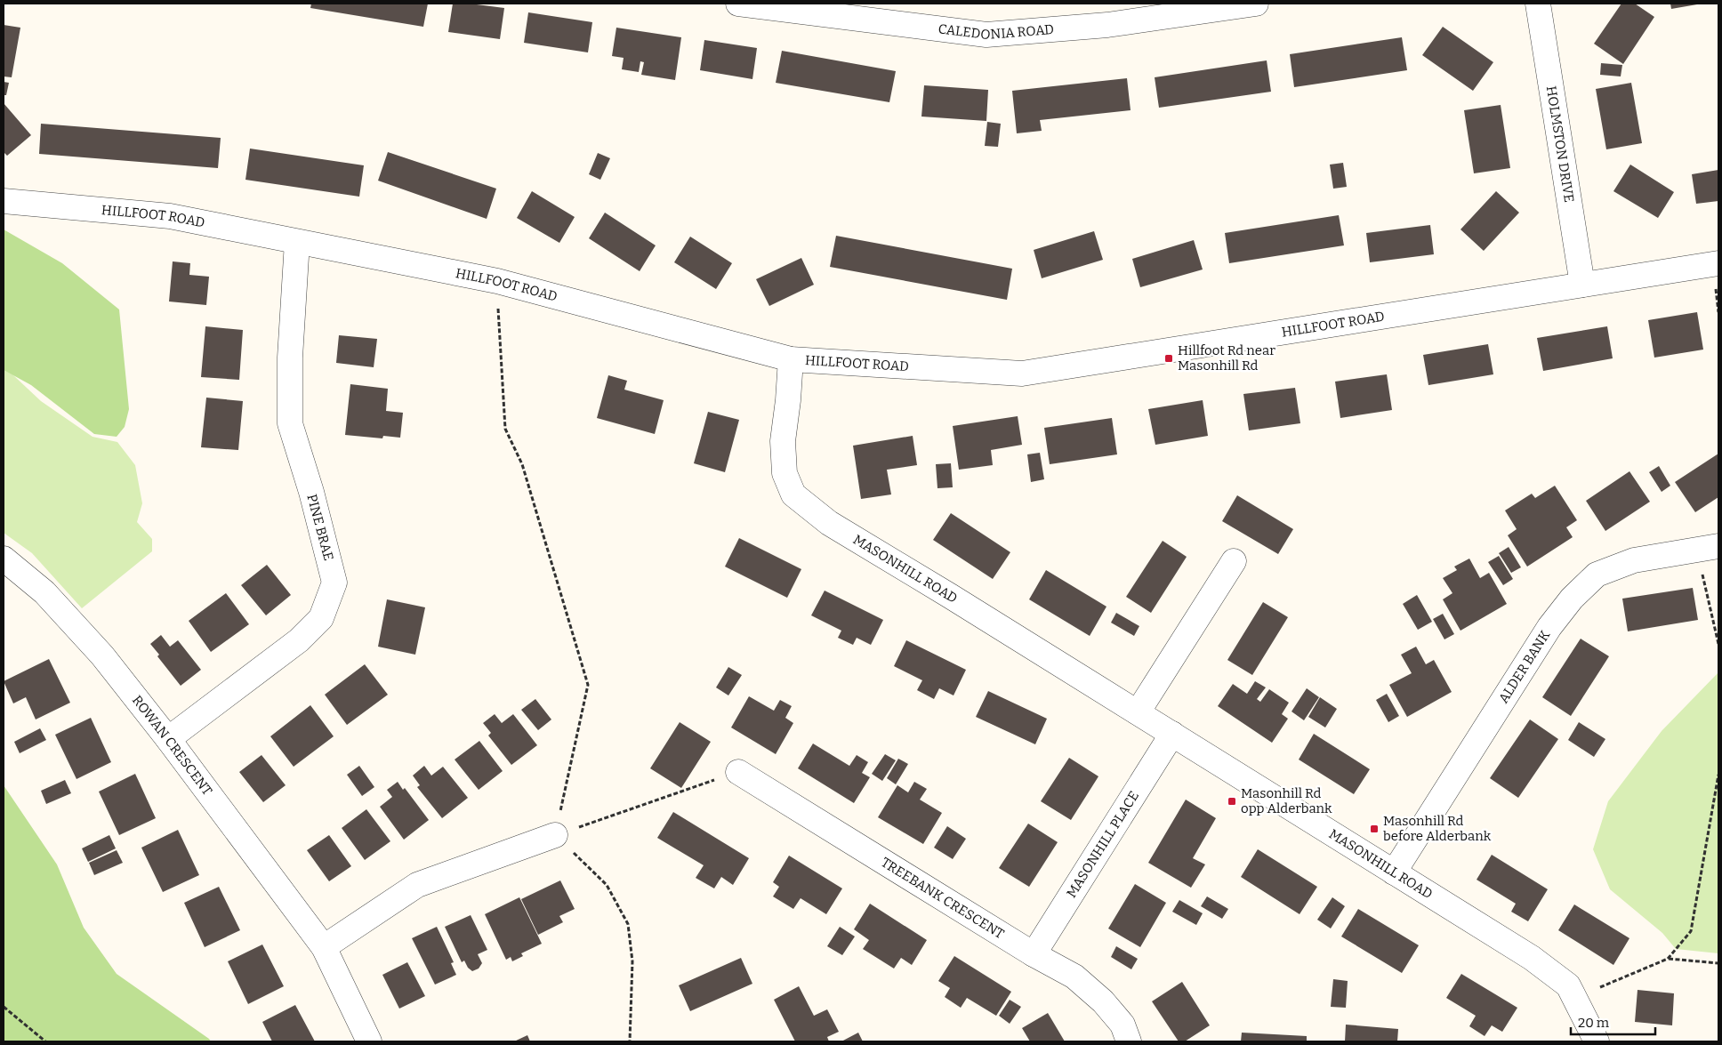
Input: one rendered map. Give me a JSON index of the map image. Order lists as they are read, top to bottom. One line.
{"streets":{"street":["CALEDONIA ROAD","HOLMSTON DRIVE","HILLFOOT ROAD","PINE BRAE","MASONHILL ROAD","ALDER BANK","ROWAN CRESCENT","MASONHILL PLACE","TREEBANK CRESCENT"]},"crossings":[["HOLMSTON DRIVE","HILLFOOT ROAD"],["HILLFOOT ROAD","PINE BRAE"],["HILLFOOT ROAD","MASONHILL ROAD"],["PINE BRAE","ROWAN CRESCENT"],["MASONHILL ROAD","ALDER BANK"],["MASONHILL ROAD","MASONHILL PLACE"],["MASONHILL PLACE","TREEBANK CRESCENT"]],"places":{"transit":["Hillfoot Rd near Masonhill Rd","Masonhill Rd opp Alderbank","Masonhill Rd before Alderbank"]},"scale_bar":"20 m"}
